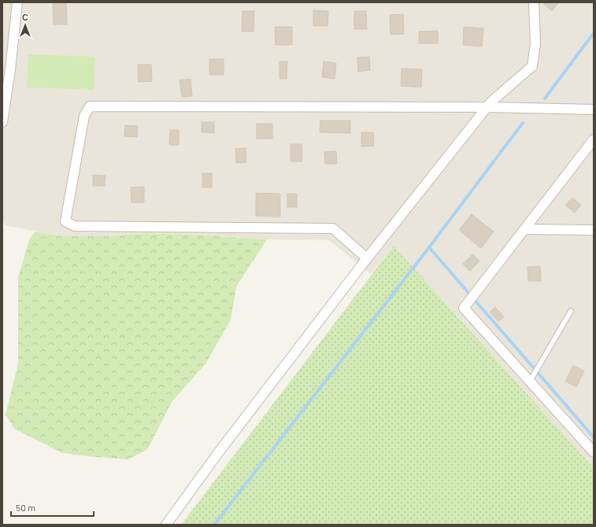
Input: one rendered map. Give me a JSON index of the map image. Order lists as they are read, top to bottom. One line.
{"scale_bar":"50 m","north":"top"}
